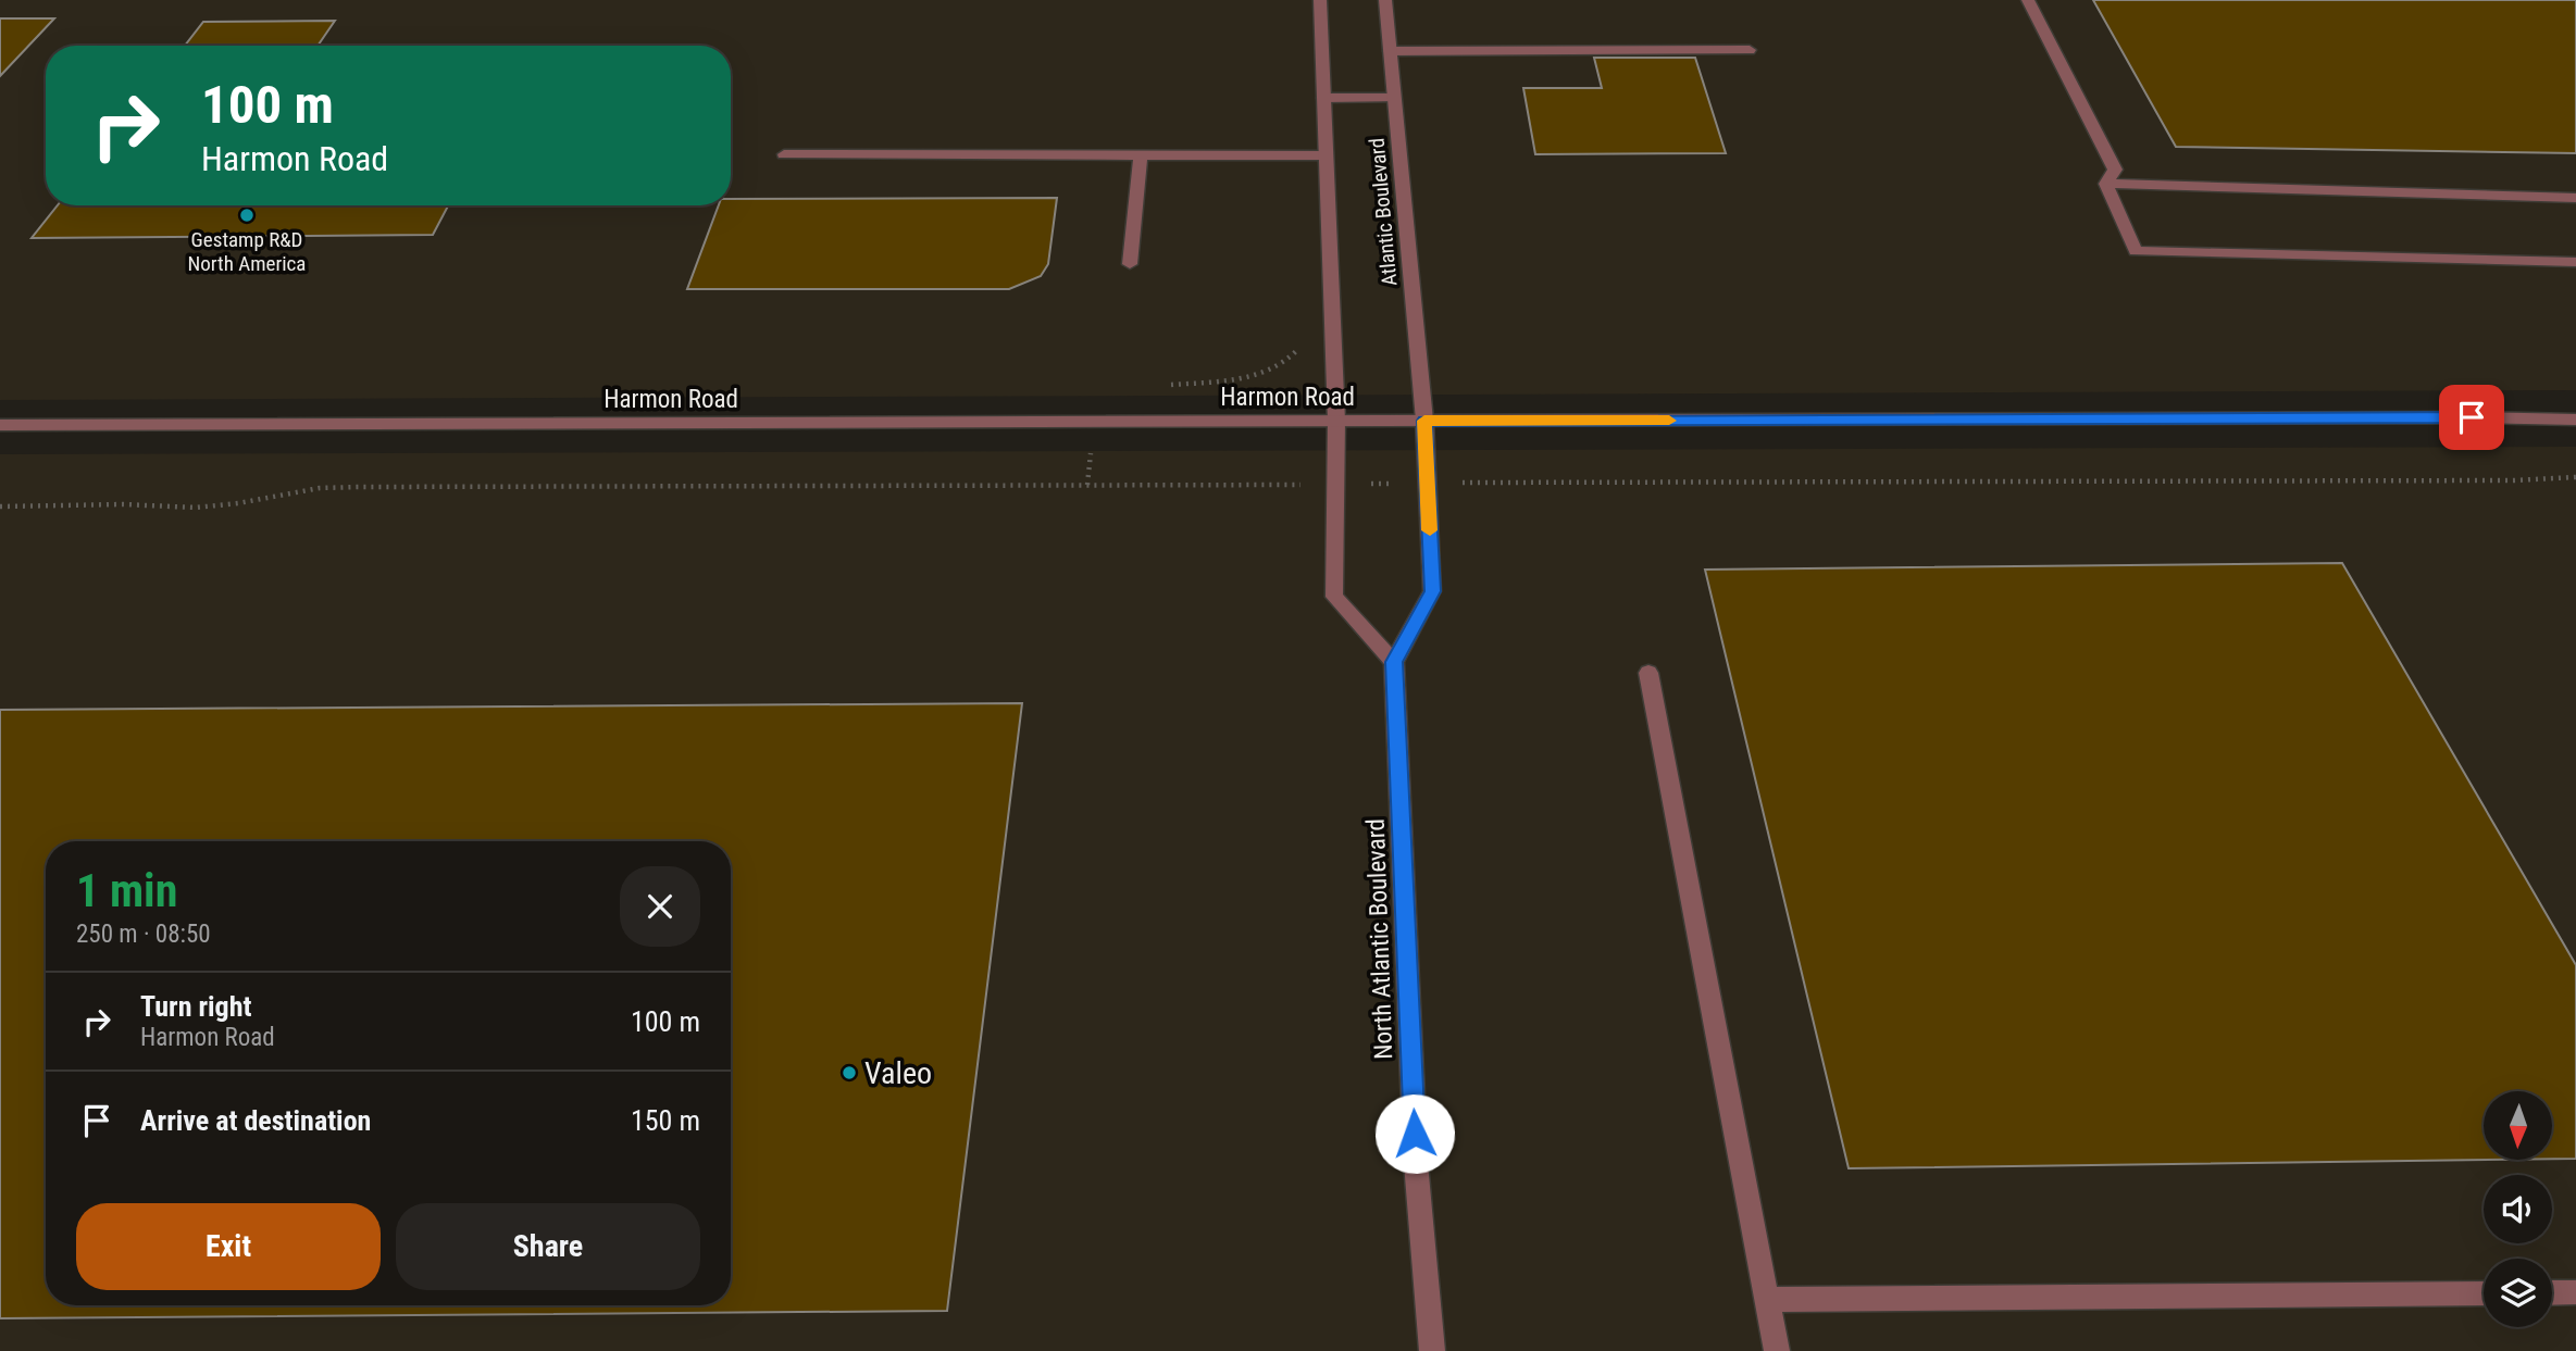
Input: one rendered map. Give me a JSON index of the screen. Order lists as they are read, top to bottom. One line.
{"streets":{"street":["Atlantic Boulevard","Harmon Road","North Atlantic Boulevard"]},"crossings":[["Atlantic Boulevard","Harmon Road"]],"places":["Gestamp R&D North America","Valeo"],"north":"bottom","page":{"turn":["100 m","Harmon Road"],"heading":["1 min","250 m · 08:50"],"list":[{"name":"Turn right","note":"Harmon Road","value":"100 m"},{"name":"Arrive at destination","value":"150 m"}],"buttons":["Exit","Share"]}}
